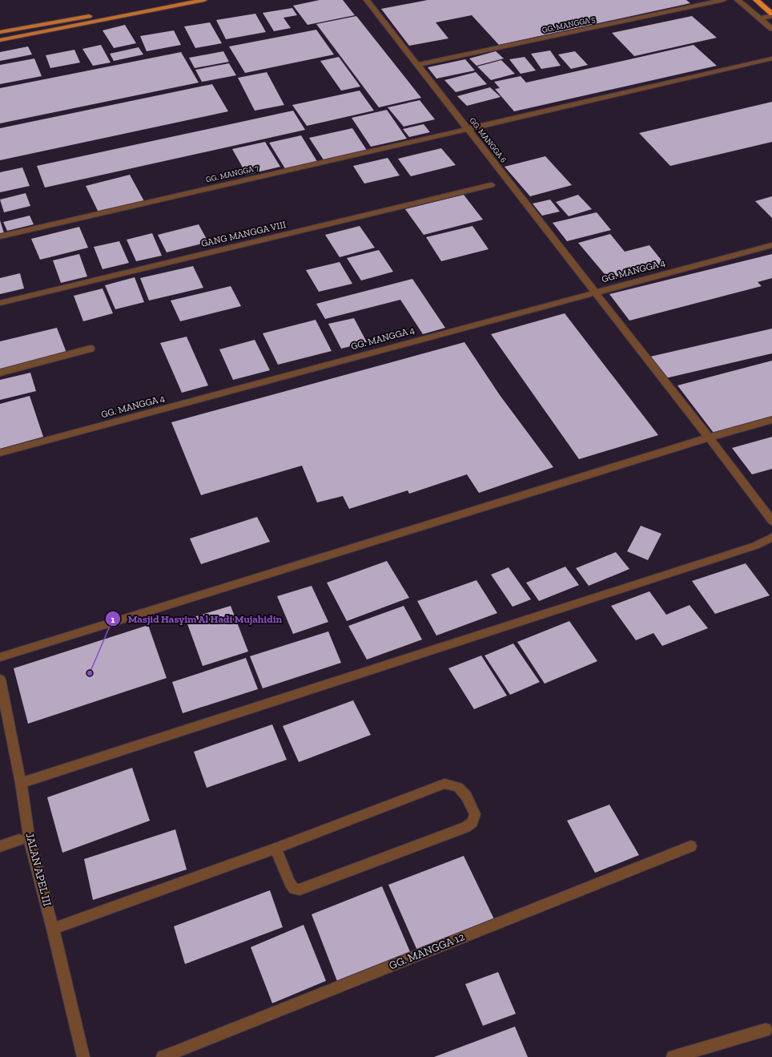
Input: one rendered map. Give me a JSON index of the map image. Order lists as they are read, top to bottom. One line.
{"streets":{"street":["GG. MANGGA 5","GG. MANGGA 6","GG. MANGGA 7","GANG MANGGA VIII","GG. MANGGA 4","JALAN APEL III","GG. MANGGA 12"]},"crossings":[["GG. MANGGA 5","GG. MANGGA 6"],["GG. MANGGA 6","GG. MANGGA 7"],["GG. MANGGA 6","GG. MANGGA 4"]],"places":["Masjid Hasyim Al Hadi Mujahidin"]}
